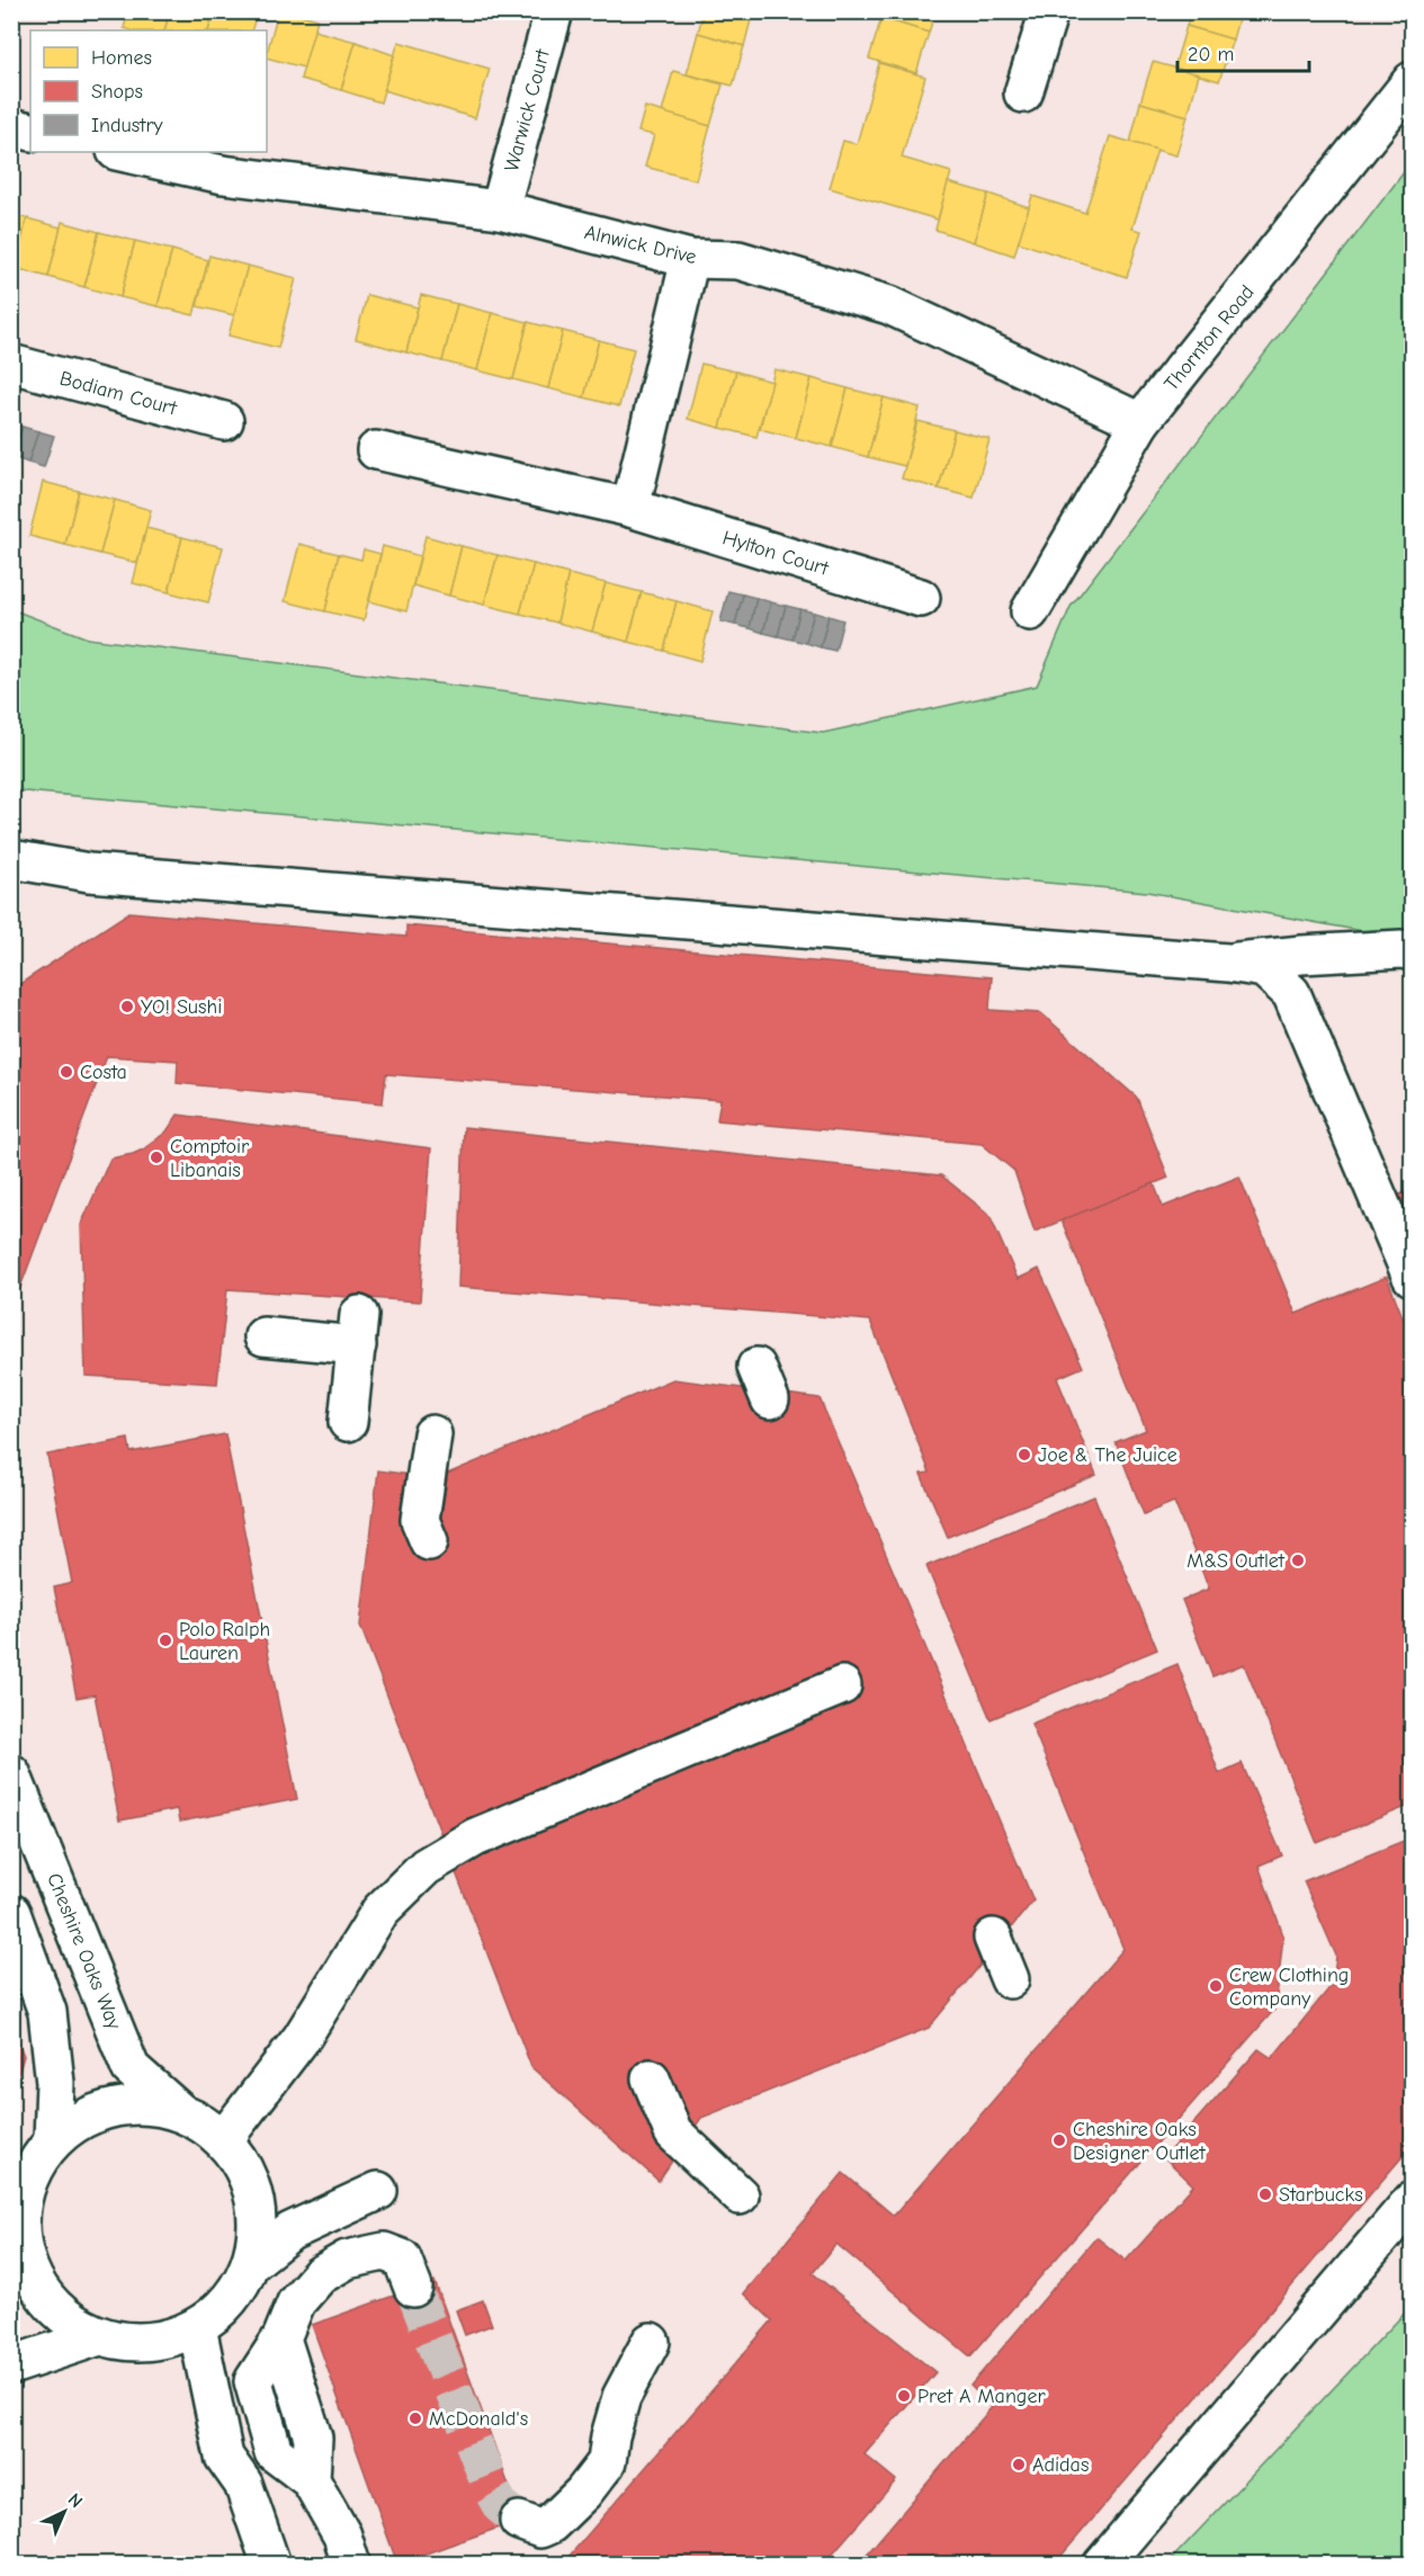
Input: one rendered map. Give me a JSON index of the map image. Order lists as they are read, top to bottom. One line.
{"streets":{"street":["Warwick Court","Alnwick Drive","Thornton Road","Bodiam Court","Hylton Court","Cheshire Oaks Way"]},"crossings":[["Warwick Court","Alnwick Drive"],["Alnwick Drive","Thornton Road"]],"places":["YO! Sushi","Costa","Comptoir Libanais","Joe & The Juice","M&S Outlet","Polo Ralph Lauren","Crew Clothing Company","Cheshire Oaks Designer Outlet","Starbucks","Pret A Manger","McDonald's","Adidas"],"legend":["Homes","Shops","Industry"],"scale_bar":"20 m","north":"top right"}
